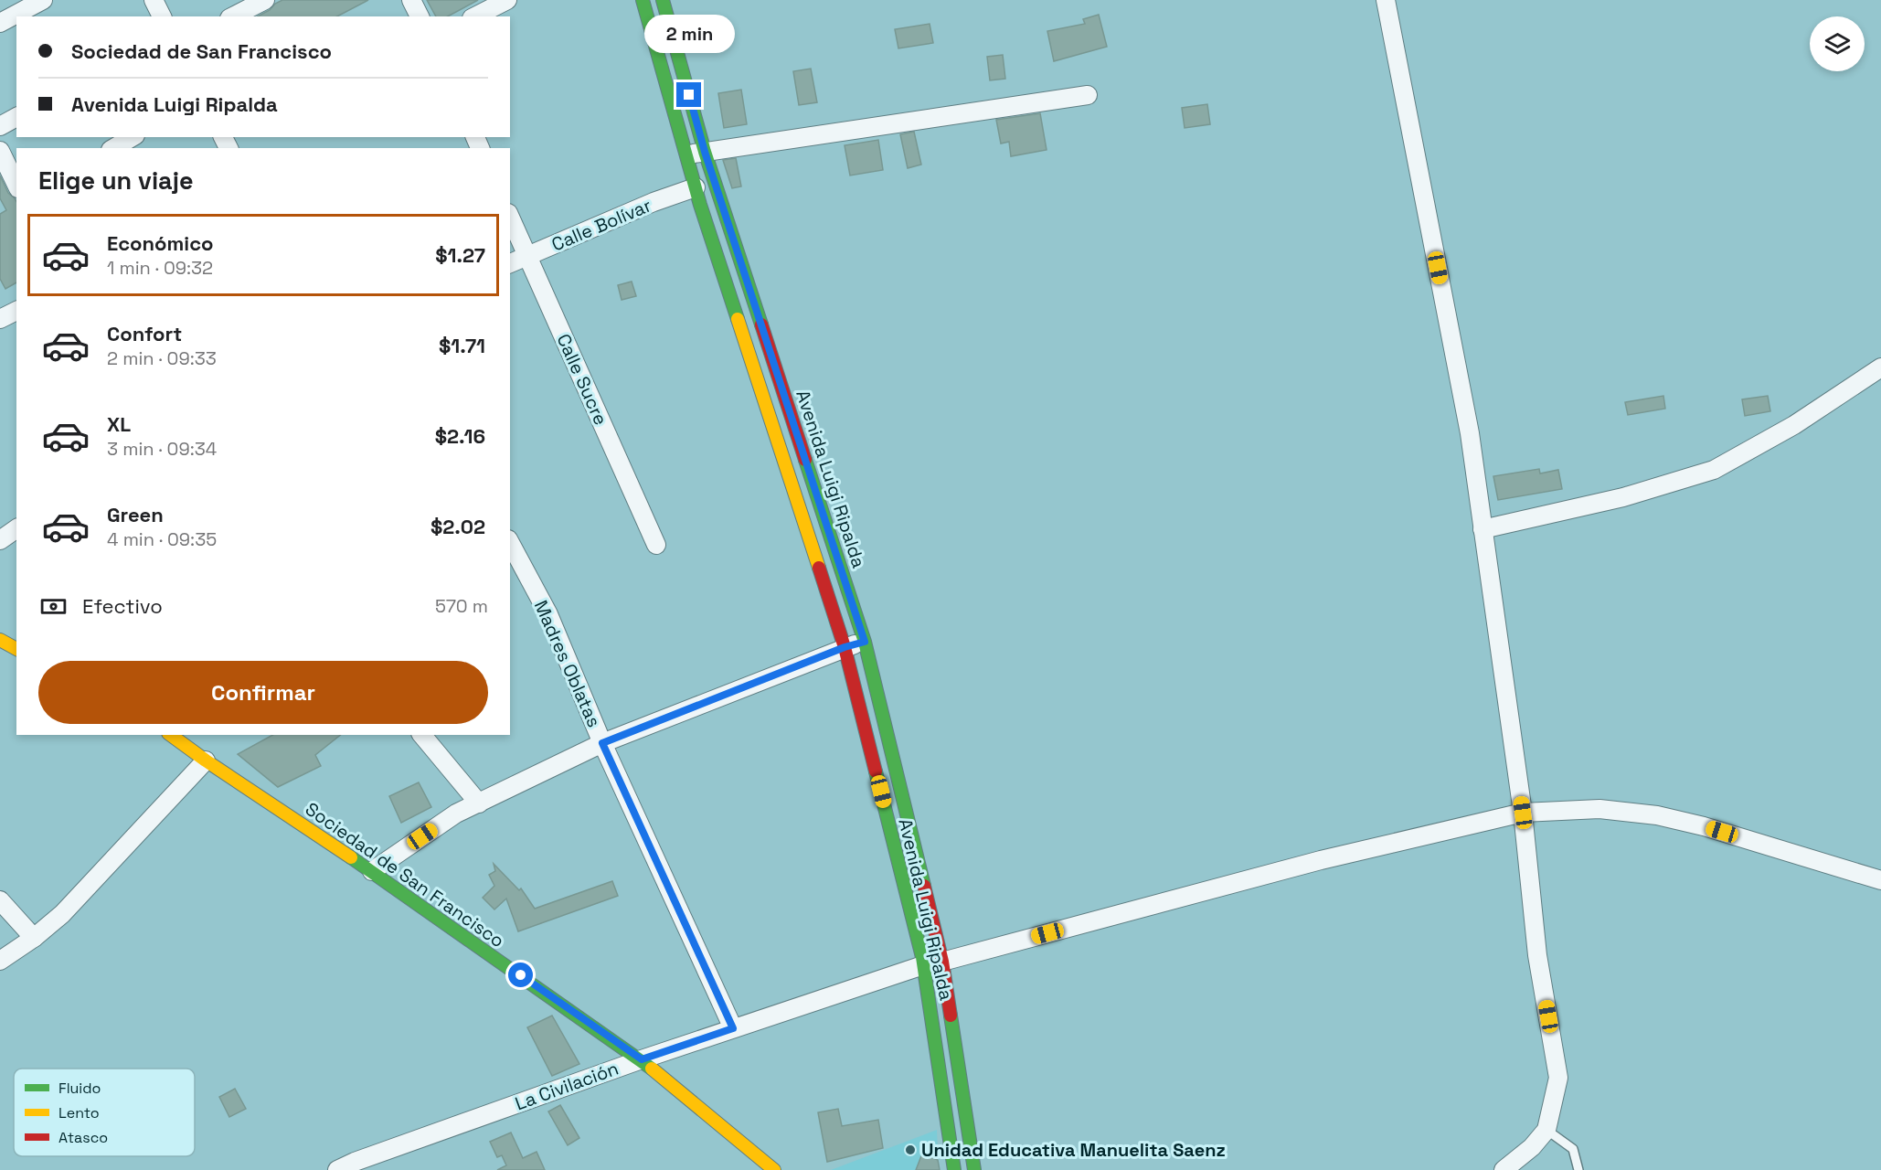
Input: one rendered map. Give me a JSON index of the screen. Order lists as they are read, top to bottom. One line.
{"streets":{"street":["Calle Bolívar","Calle Sucre","Avenida Luigi Ripalda","Madres Oblatas","Sociedad de San Francisco","La Civilación"]},"crossings":[["Calle Bolívar","Calle Sucre"],["Calle Bolívar","Avenida Luigi Ripalda"],["Avenida Luigi Ripalda","La Civilación"],["Madres Oblatas","La Civilación"],["Sociedad de San Francisco","La Civilación"]],"places":["Unidad Educativa Manuelita Saenz"],"legend":["Fluido","Lento","Atasco"],"page":{"bubble":"2 min","banner":["Sociedad de San Francisco","Avenida Luigi Ripalda"],"heading":"Elige un viaje","list":[{"name":"Económico","note":"1 min · 09:32","value":"$1.27"},{"name":"Confort","note":"2 min · 09:33","value":"$1.71"},{"name":"XL","note":"3 min · 09:34","value":"$2.16"},{"name":"Green","note":"4 min · 09:35","value":"$2.02"}],"pay":["Efectivo","570 m"],"buttons":"Confirmar"}}
